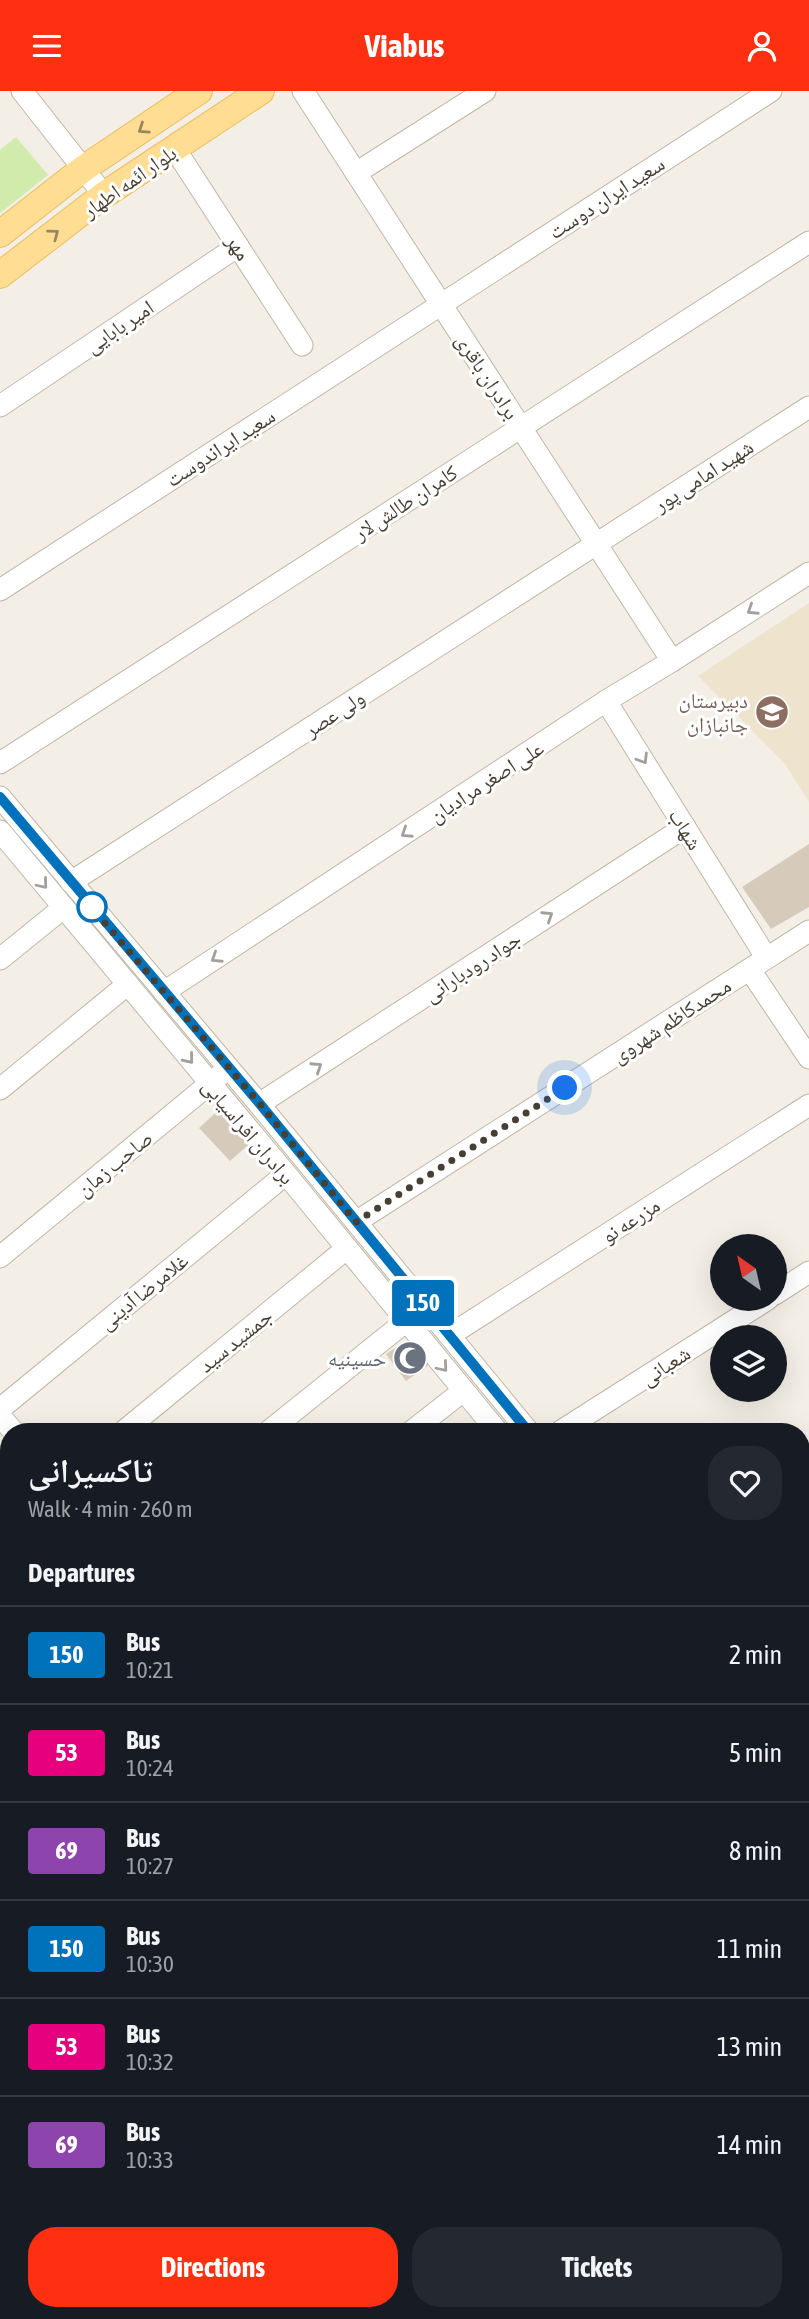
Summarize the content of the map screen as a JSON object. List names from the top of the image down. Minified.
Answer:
{"streets":{"main road":["بلوار ائمه اطهار"],"street":["سعید ایران دوست","مهر","امیر بابایی","برادران باقری","سعید ایراندوست","شهید امامی پور","کامران طالش لار","ولی عصر","علی اصغر مرادیان","شهاب","جواد رودبارانی","محمدکاظم شهروی","برادران افراسیابی","صاحب زمان","مزرعه نو","غلامرضا آدینی","جمشید سید","شعبانی"]},"crossings":[["بلوار ائمه اطهار","مهر"],["سعید ایران دوست","برادران باقری"],["سعید ایران دوست","سعید ایراندوست"],["مهر","امیر بابایی"],["برادران باقری","سعید ایراندوست"],["برادران باقری","شهید امامی پور"],["برادران باقری","کامران طالش لار"],["برادران باقری","ولی عصر"],["برادران باقری","علی اصغر مرادیان"],["شهید امامی پور","ولی عصر"],["ولی عصر","برادران افراسیابی"],["علی اصغر مرادیان","شهاب"],["علی اصغر مرادیان","برادران افراسیابی"],["شهاب","جواد رودبارانی"],["شهاب","محمدکاظم شهروی"],["جواد رودبارانی","برادران افراسیابی"],["محمدکاظم شهروی","برادران افراسیابی"],["برادران افراسیابی","صاحب زمان"],["برادران افراسیابی","مزرعه نو"],["برادران افراسیابی","غلامرضا آدینی"],["برادران افراسیابی","جمشید سید"]],"one_way":["علی اصغر مرادیان","شهاب","جواد رودبارانی"],"places":{"school or university":["دبیرستان جانبازان"],"mosque":["حسینیه"]},"lines":["bus line 150"],"north":"top left","page":{"header":"Viabus","on_map":"150","heading":[["تاکسیرانی","Walk · 4 min · 260 m"],"Departures"],"list":[{"mark":"150","name":"Bus","note":"10:21","value":"2 min"},{"mark":"53","name":"Bus","note":"10:24","value":"5 min"},{"mark":"69","name":"Bus","note":"10:27","value":"8 min"},{"mark":"150","name":"Bus","note":"10:30","value":"11 min"},{"mark":"53","name":"Bus","note":"10:32","value":"13 min"},{"mark":"69","name":"Bus","note":"10:33","value":"14 min"}],"buttons":["Directions","Tickets"]}}
